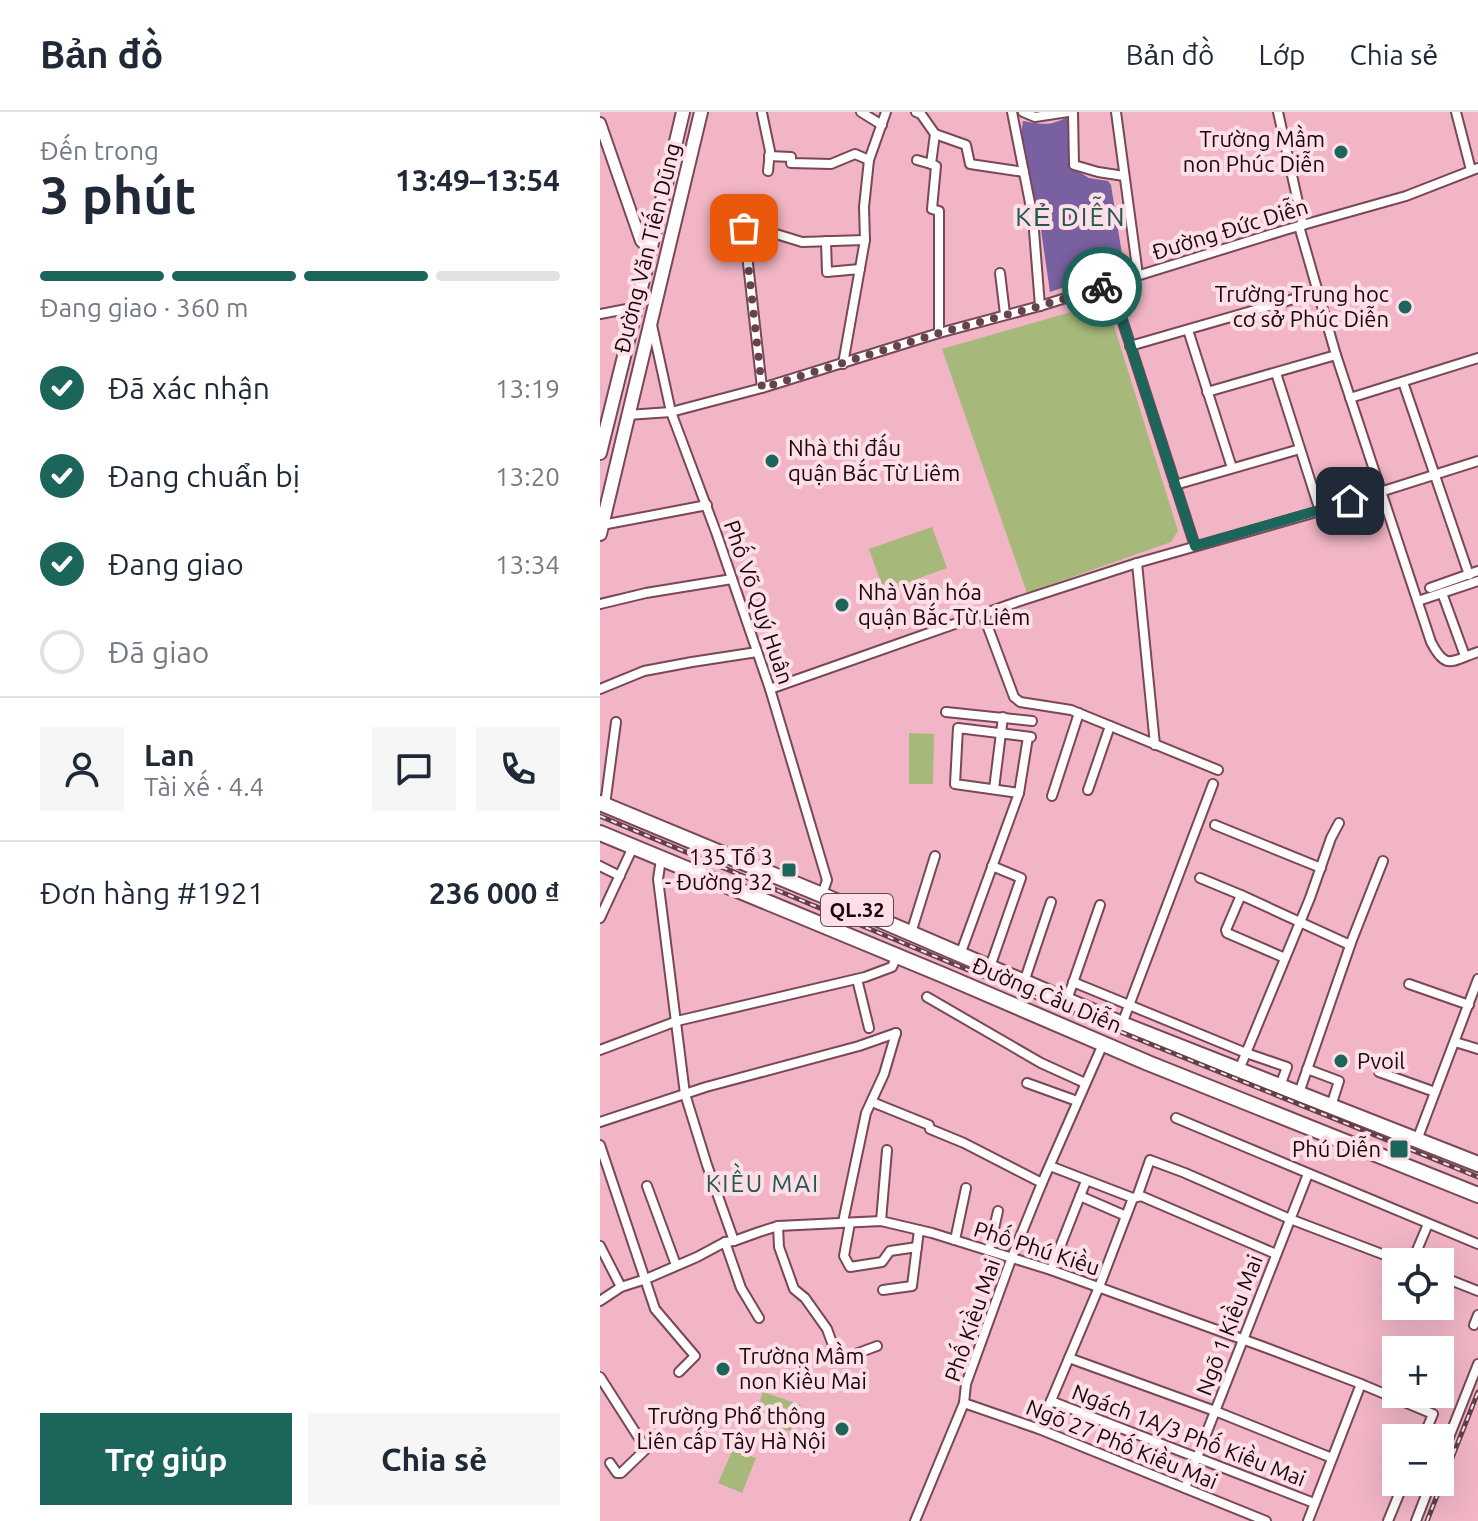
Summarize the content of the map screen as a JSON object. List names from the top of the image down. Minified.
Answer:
{"streets":{"highway":["QL.32","Đường Cầu Diễn"],"main road":["Đường Văn Tiến Dũng"],"street":["Đường Đức Diễn","Phố Võ Quý Huân","Phố Phú Kiều","Phố Kiều Mai","Ngõ 1 Kiều Mai","Ngách 1A/3 Phố Kiều Mai","Ngõ 27 Phố Kiều Mai"]},"crossings":[["Đường Đức Diễn","Đường Văn Tiến Dũng"],["Đường Đức Diễn","Phố Võ Quý Huân"],["Đường Văn Tiến Dũng","Phố Võ Quý Huân"],["Phố Võ Quý Huân","Đường Cầu Diễn"],["Đường Cầu Diễn","Phố Kiều Mai"],["Phố Phú Kiều","Phố Kiều Mai"],["Phố Phú Kiều","Ngõ 1 Kiều Mai"],["Phố Kiều Mai","Ngõ 27 Phố Kiều Mai"],["Ngõ 1 Kiều Mai","Ngách 1A/3 Phố Kiều Mai"],["Ngõ 1 Kiều Mai","Ngõ 27 Phố Kiều Mai"]],"districts":["KẺ DIỄN","KIỀU MAI"],"places":{"other":["Trường Mầm non Phúc Diễn","Trường Trung học cơ sở Phúc Diễn","Nhà thi đấu quận Bắc Từ Liêm","Nhà Văn hóa quận Bắc Từ Liêm","Pvoil","Trường Mầm non Kiều Mai","Trường Phổ thông Liên cấp Tây Hà Nội"],"transit":["135 Tổ 3 - Đường 32","Phú Diễn"]},"page":{"header":"Bản đồ","nav":["Bản đồ","Lớp","Chia sẻ"],"heading":["3 phút","Đến trong","13:49–13:54"],"panel":["Lan","Tài xế · 4.4","Đơn hàng #1921","236 000 ₫"],"bar":"Đang giao · 360 m","list":[["Đã xác nhận","13:19"],["Đang chuẩn bị","13:20"],["Đang giao","13:34"],"Đã giao"],"map_buttons":["+","−"],"buttons":["Trợ giúp","Chia sẻ"]}}
